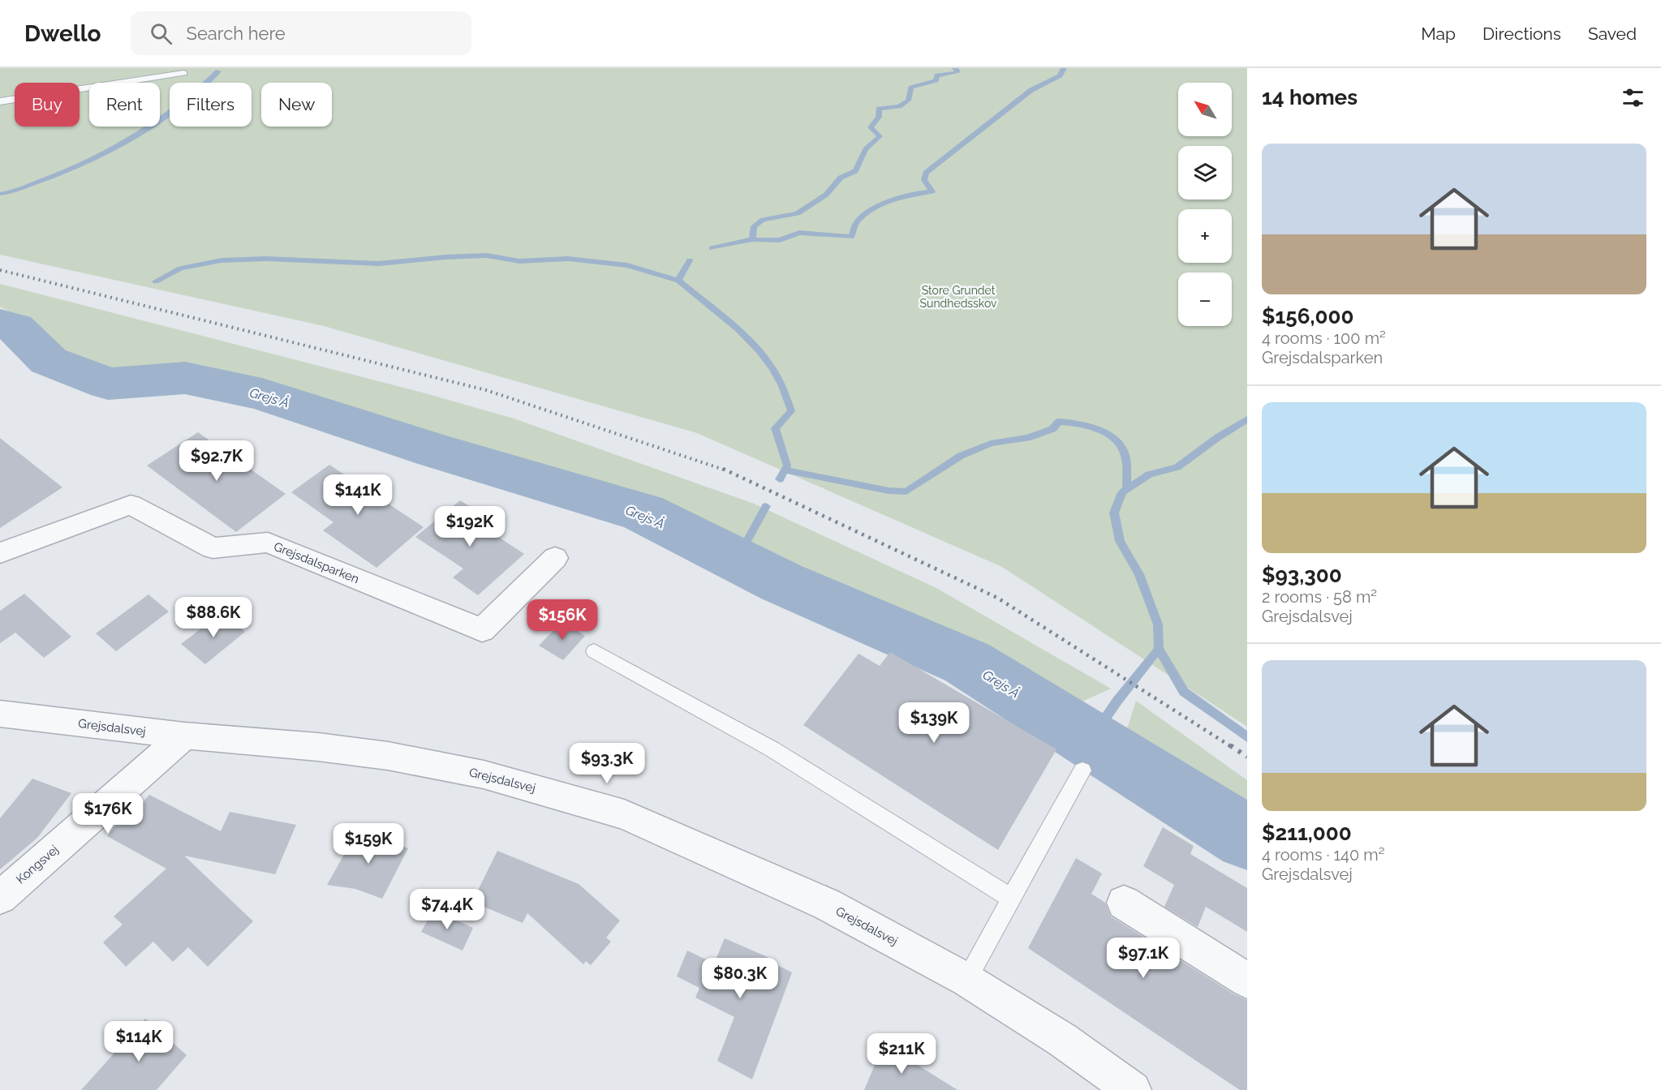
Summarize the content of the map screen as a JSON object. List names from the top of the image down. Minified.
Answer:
{"streets":{"street":["Grejsdalsparken","Grejsdalsvej","Kongsvej"]},"crossings":[["Grejsdalsvej","Kongsvej"]],"water":["Grejs Å"],"parks":["Store Grundet Sundhedsskov"],"north":"top left","page":{"header":"Dwello","search":"Search here","nav":["Map","Directions","Saved"],"heading":"14 homes","map_buttons":["+","−"],"chip":["Buy","Rent","Filters","New"],"list":[{"name":"$156,000","note":"4 rooms · 100 m² · Grejsdalsparken"},{"name":"$93,300","note":"2 rooms · 58 m² · Grejsdalsvej"},{"name":"$211,000","note":"4 rooms · 140 m² · Grejsdalsvej"}],"price":["$92.7K","$141K","$192K","$88.6K","$156K","$139K","$93.3K","$176K","$159K","$74.4K","$97.1K","$80.3K","$114K","$211K"]}}
